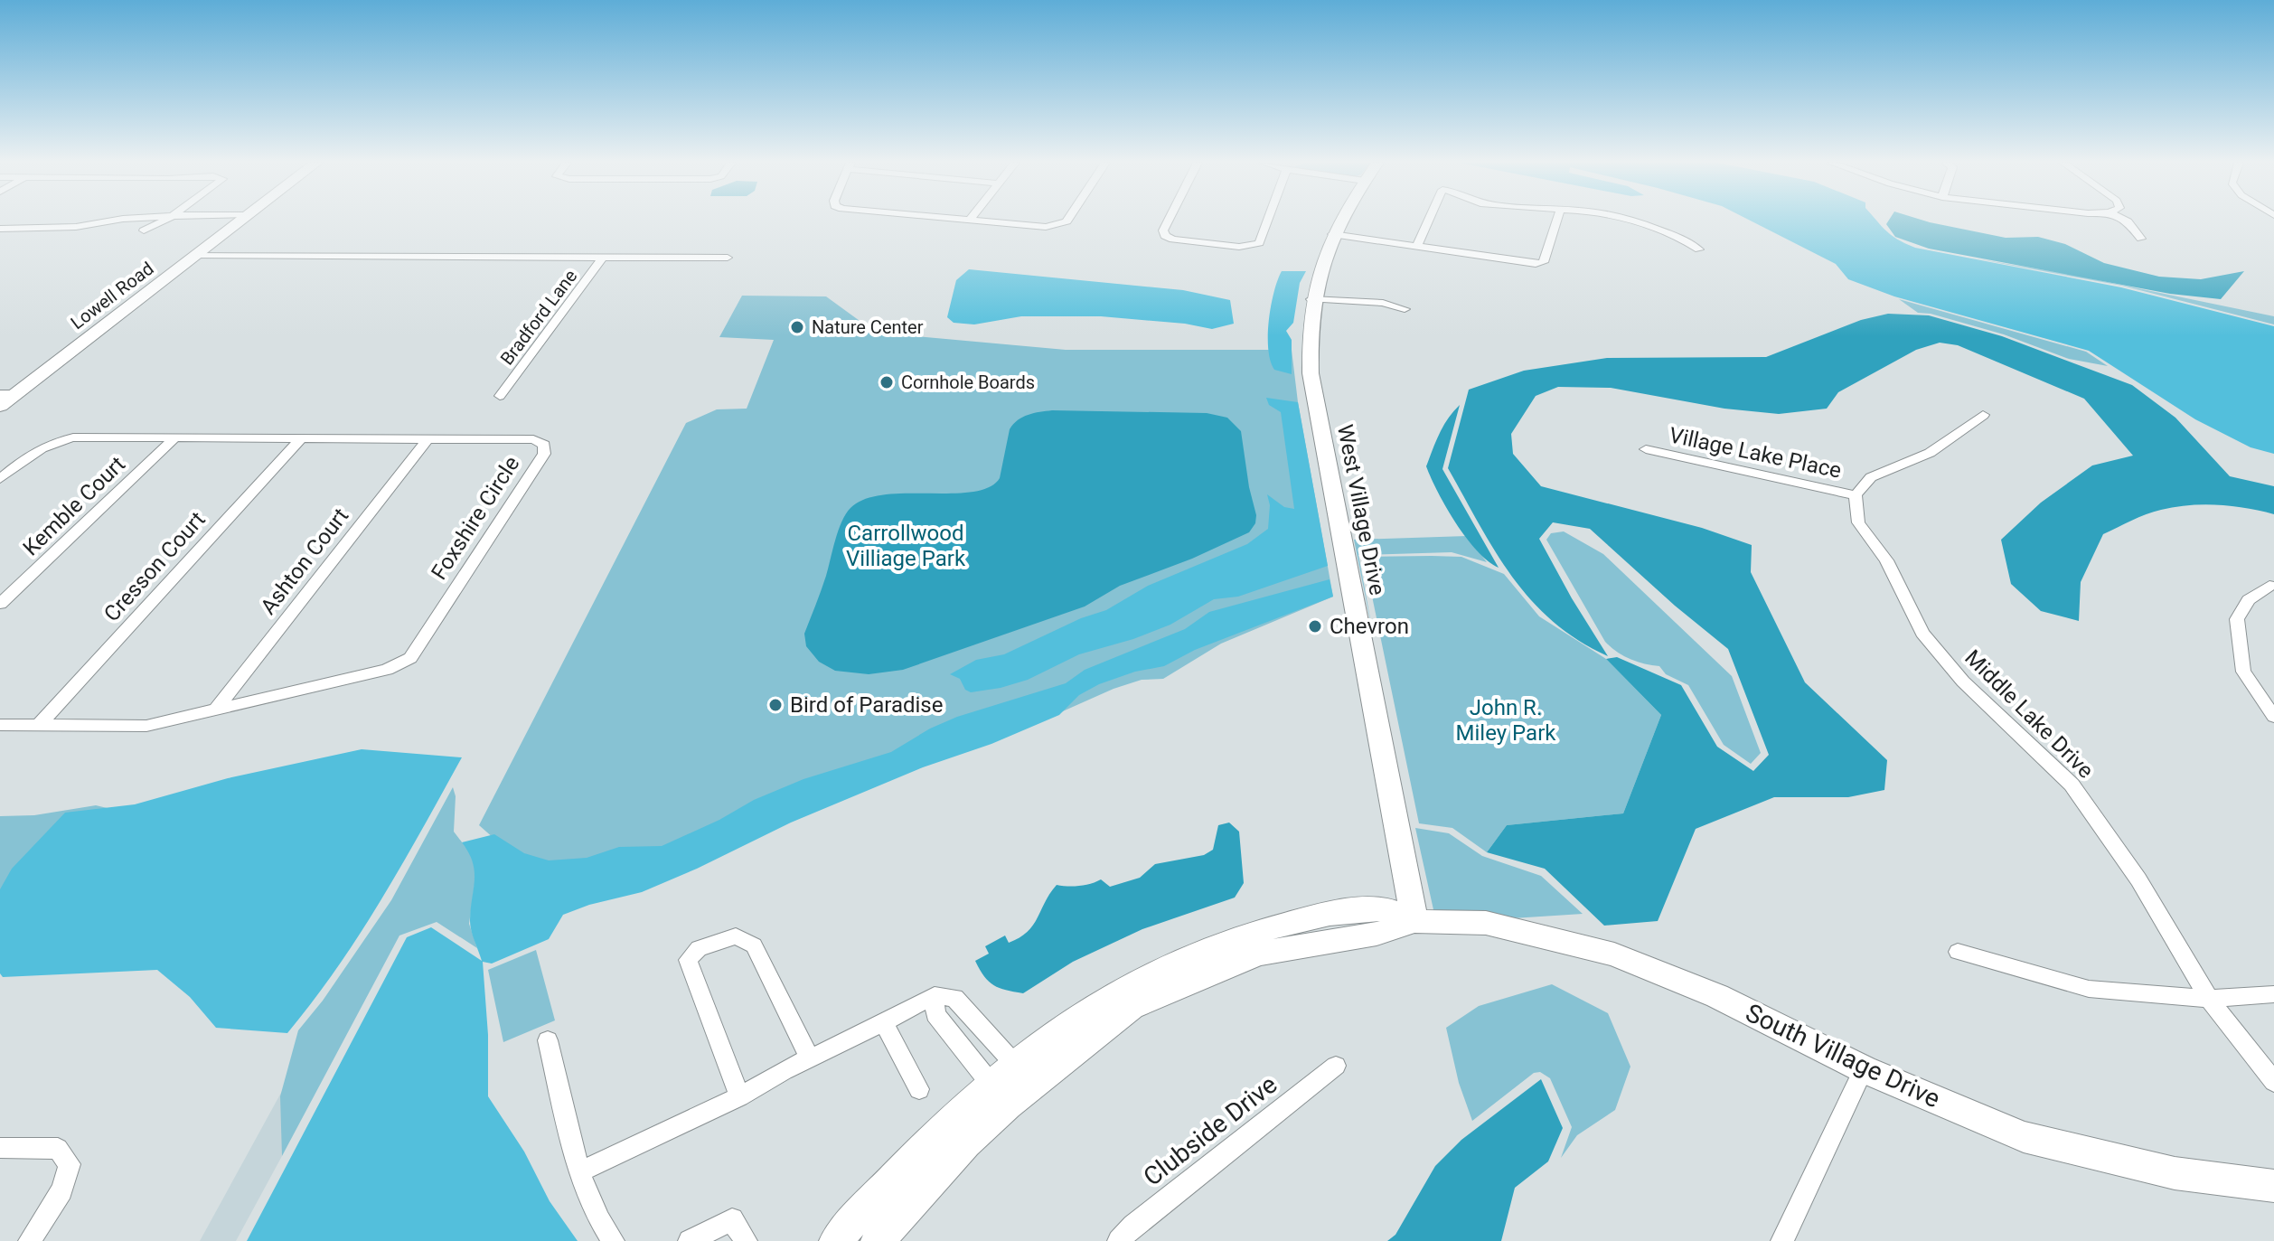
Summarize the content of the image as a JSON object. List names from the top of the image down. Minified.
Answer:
{"streets":{"street":["Lowell Road","Bradford Lane","Village Lake Place","Kemble Court","West Village Drive","Foxshire Circle","Ashton Court","Cresson Court","Middle Lake Drive","South Village Drive","Clubside Drive"]},"crossings":[["Village Lake Place","Middle Lake Drive"],["Kemble Court","Foxshire Circle"],["West Village Drive","South Village Drive"],["Foxshire Circle","Ashton Court"],["Foxshire Circle","Cresson Court"]],"parks":["Carrollwood Villiage Park","John R. Miley Park"],"places":["Nature Center","Cornhole Boards","Chevron","Bird of Paradise"]}
